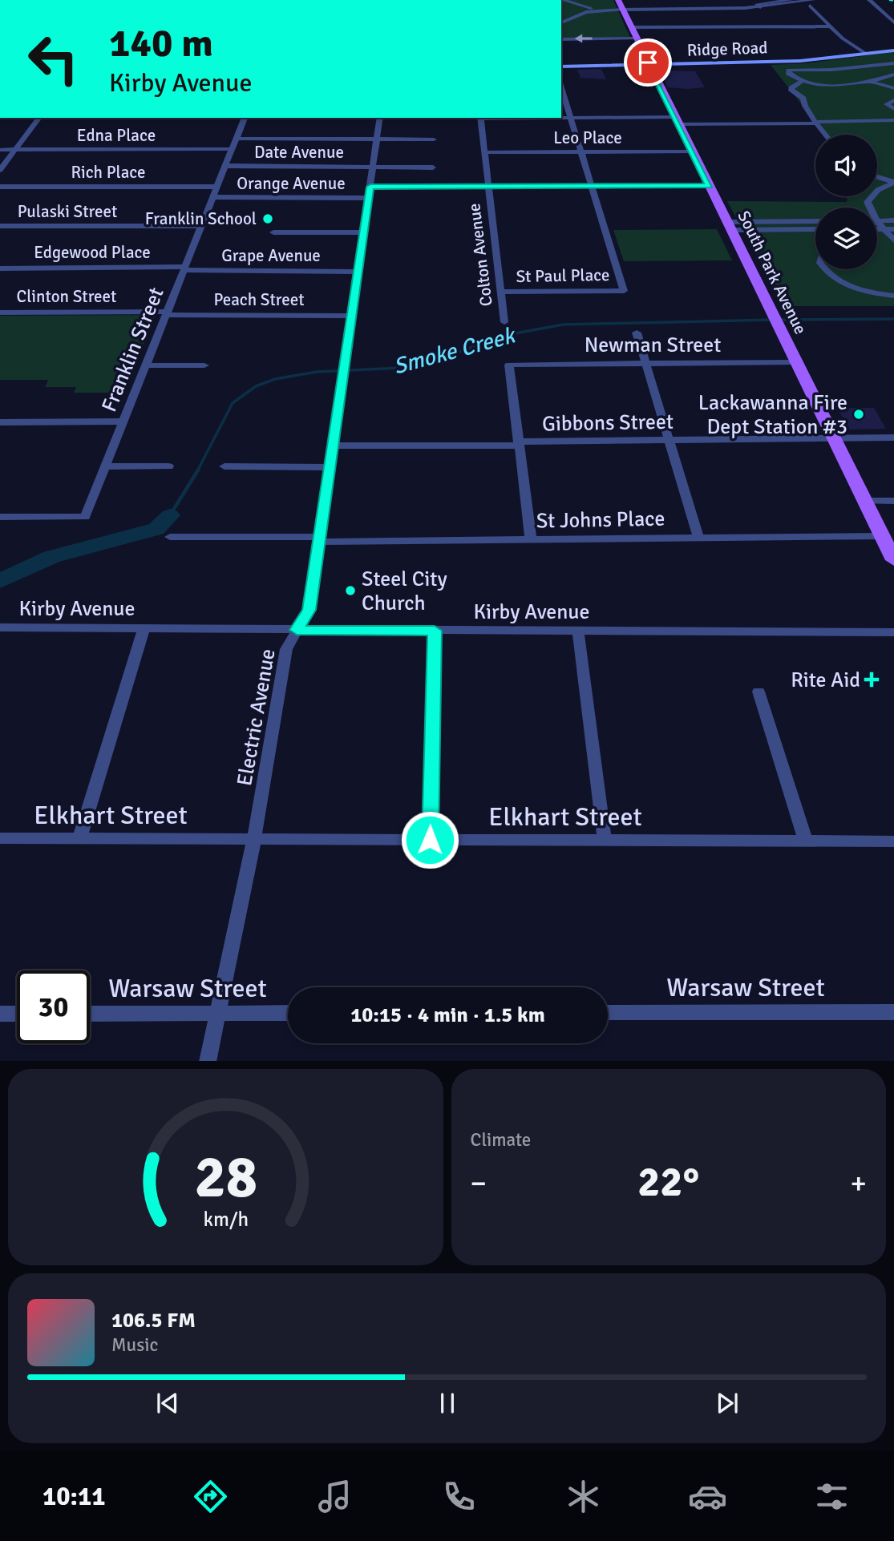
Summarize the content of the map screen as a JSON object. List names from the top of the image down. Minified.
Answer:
{"streets":{"main road":["Ridge Road","South Park Avenue"],"street":["Edna Place","Leo Place","Date Avenue","Rich Place","Orange Avenue","Pulaski Street","Edgewood Place","Colton Avenue","Grape Avenue","St Paul Place","Clinton Street","Peach Street","Newman Street","Franklin Street","Gibbons Street","St Johns Place","Kirby Avenue","Electric Avenue","Elkhart Street","Warsaw Street"]},"crossings":[["Ridge Road","South Park Avenue"],["Edna Place","Franklin Street"],["Leo Place","Colton Avenue"],["Leo Place","South Park Avenue"],["Date Avenue","Franklin Street"],["Date Avenue","Electric Avenue"],["Rich Place","Franklin Street"],["Orange Avenue","Franklin Street"],["Orange Avenue","Electric Avenue"],["Pulaski Street","Franklin Street"],["Edgewood Place","Grape Avenue"],["Edgewood Place","Franklin Street"],["Colton Avenue","St Paul Place"],["Grape Avenue","Franklin Street"],["Grape Avenue","Electric Avenue"],["South Park Avenue","Newman Street"],["South Park Avenue","Gibbons Street"],["South Park Avenue","St Johns Place"],["Clinton Street","Peach Street"],["Clinton Street","Franklin Street"],["Peach Street","Franklin Street"],["Peach Street","Electric Avenue"],["Newman Street","Gibbons Street"],["Gibbons Street","Electric Avenue"],["St Johns Place","Electric Avenue"],["Kirby Avenue","Electric Avenue"],["Electric Avenue","Elkhart Street"],["Electric Avenue","Warsaw Street"]],"water":["Smoke Creek"],"places":{"other":["Franklin School","Lackawanna Fire Dept Station #3","Steel City Church"],"health":["Rite Aid"]},"page":{"turn":["140 m","Kirby Avenue"],"limit":"30","trip":"10:15 · 4 min · 1.5 km","tile":"Climate","heat":["−","22°","+"],"song":["106.5 FM","Music"],"tabs":"10:11","gauge":["28","km/h"]}}
